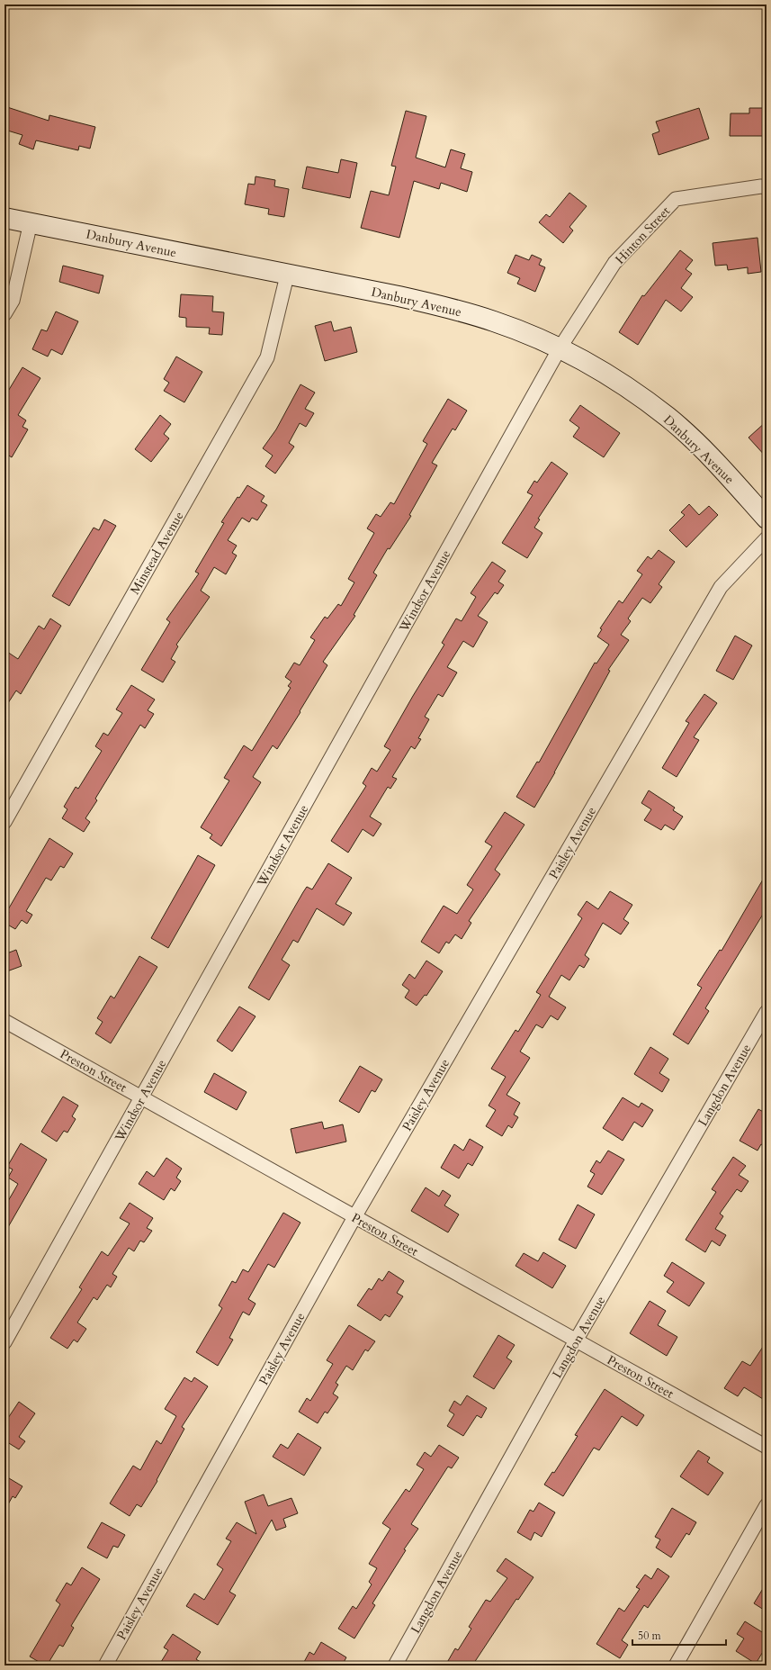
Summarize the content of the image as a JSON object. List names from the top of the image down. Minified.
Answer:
{"streets":{"street":["Hinton Street","Danbury Avenue","Minstead Avenue","Windsor Avenue","Paisley Avenue","Preston Street","Langdon Avenue"]},"crossings":[["Hinton Street","Danbury Avenue"],["Hinton Street","Windsor Avenue"],["Danbury Avenue","Minstead Avenue"],["Danbury Avenue","Windsor Avenue"],["Windsor Avenue","Preston Street"],["Paisley Avenue","Preston Street"],["Preston Street","Langdon Avenue"]],"scale_bar":"50 m"}
